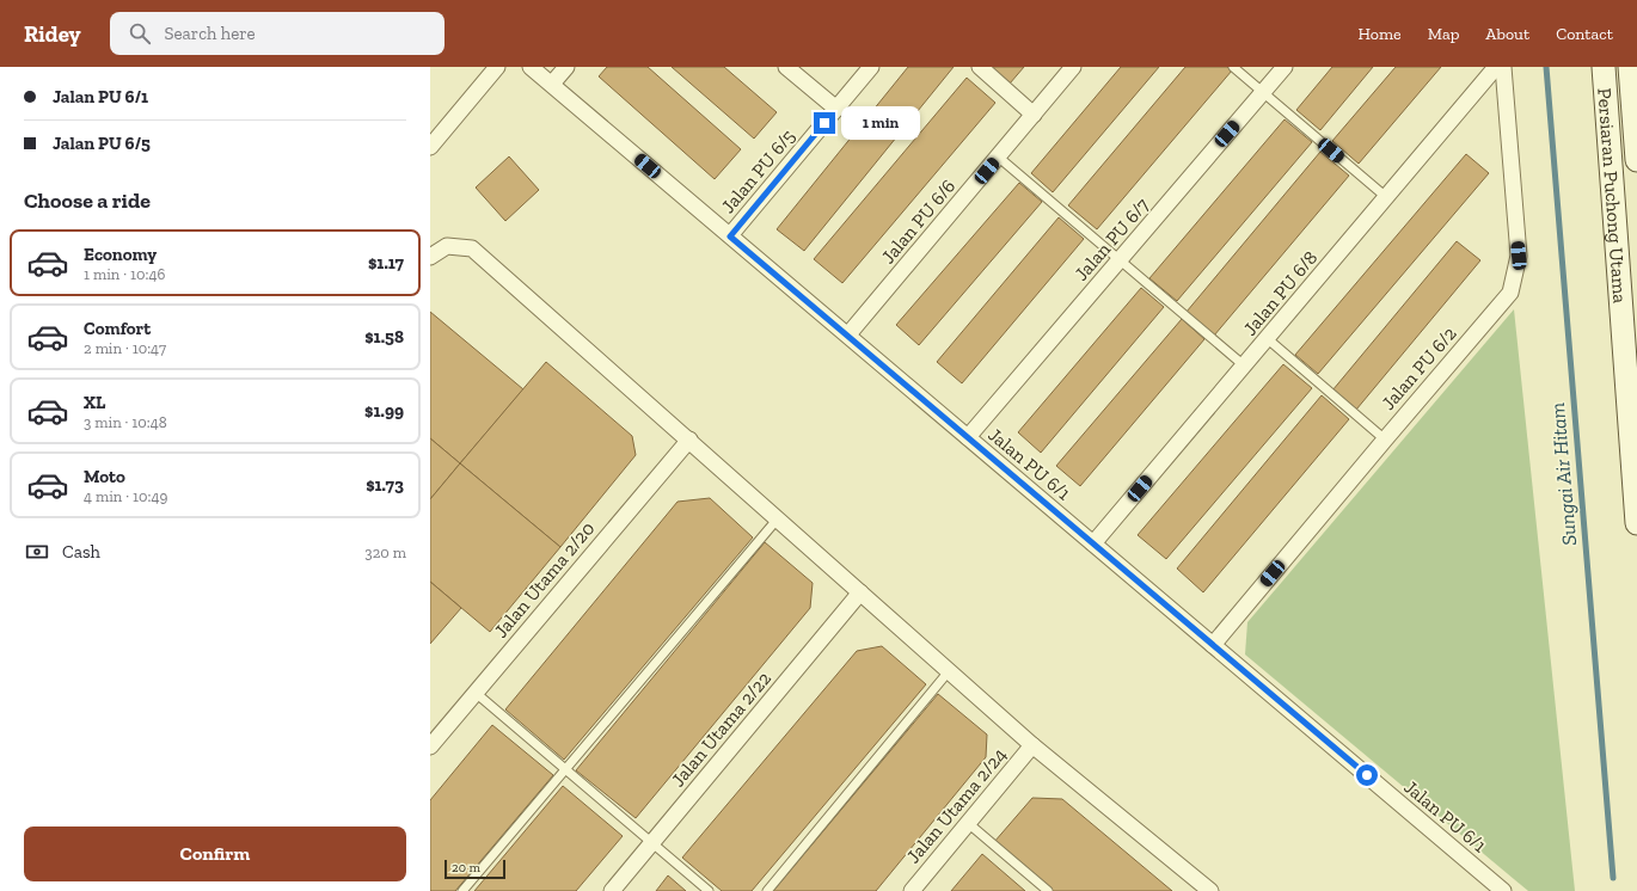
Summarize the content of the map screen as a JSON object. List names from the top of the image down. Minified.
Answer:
{"streets":{"street":["Jalan PU 6/5","Persiaran Puchong Utama","Jalan PU 6/6","Jalan PU 6/7","Jalan PU 6/8","Jalan PU 6/2","Jalan PU 6/1","Jalan Utama 2/20","Jalan Utama 2/22","Jalan Utama 2/24"]},"crossings":[["Jalan PU 6/5","Jalan PU 6/1"],["Jalan PU 6/6","Jalan PU 6/1"],["Jalan PU 6/7","Jalan PU 6/1"],["Jalan PU 6/8","Jalan PU 6/1"],["Jalan PU 6/2","Jalan PU 6/1"]],"water":["Sungai Air Hitam"],"scale_bar":"20 m","page":{"header":"Ridey","search":"Search here","nav":["Home","Map","About","Contact"],"banner":["Jalan PU 6/1","Jalan PU 6/5"],"bubble":"1 min","heading":"Choose a ride","list":[{"name":"Economy","note":"1 min · 10:46","value":"$1.17"},{"name":"Comfort","note":"2 min · 10:47","value":"$1.58"},{"name":"XL","note":"3 min · 10:48","value":"$1.99"},{"name":"Moto","note":"4 min · 10:49","value":"$1.73"}],"pay":["Cash","320 m"],"buttons":"Confirm","scale":"20 m"}}
